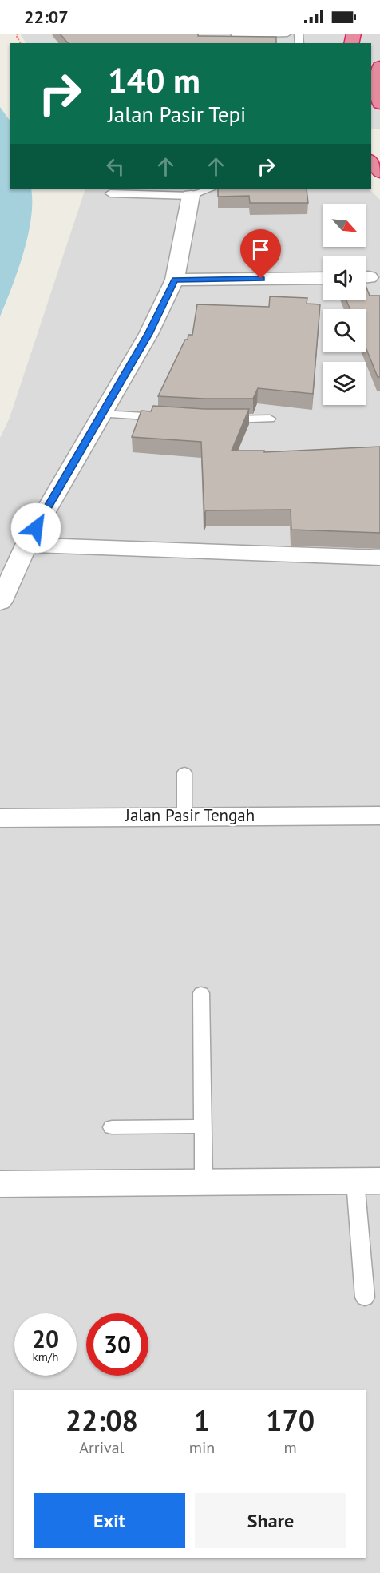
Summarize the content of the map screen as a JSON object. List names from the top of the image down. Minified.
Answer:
{"streets":{"street":["Jalan Pasir Tengah"]},"north":"bottom right","page":{"status":"22:07","turn":["140 m","Jalan Pasir Tepi"],"speed":"20 km/h","limit":"30","eta":["22:08","Arrival","1","min","170","m"],"buttons":["Exit","Share"]}}
